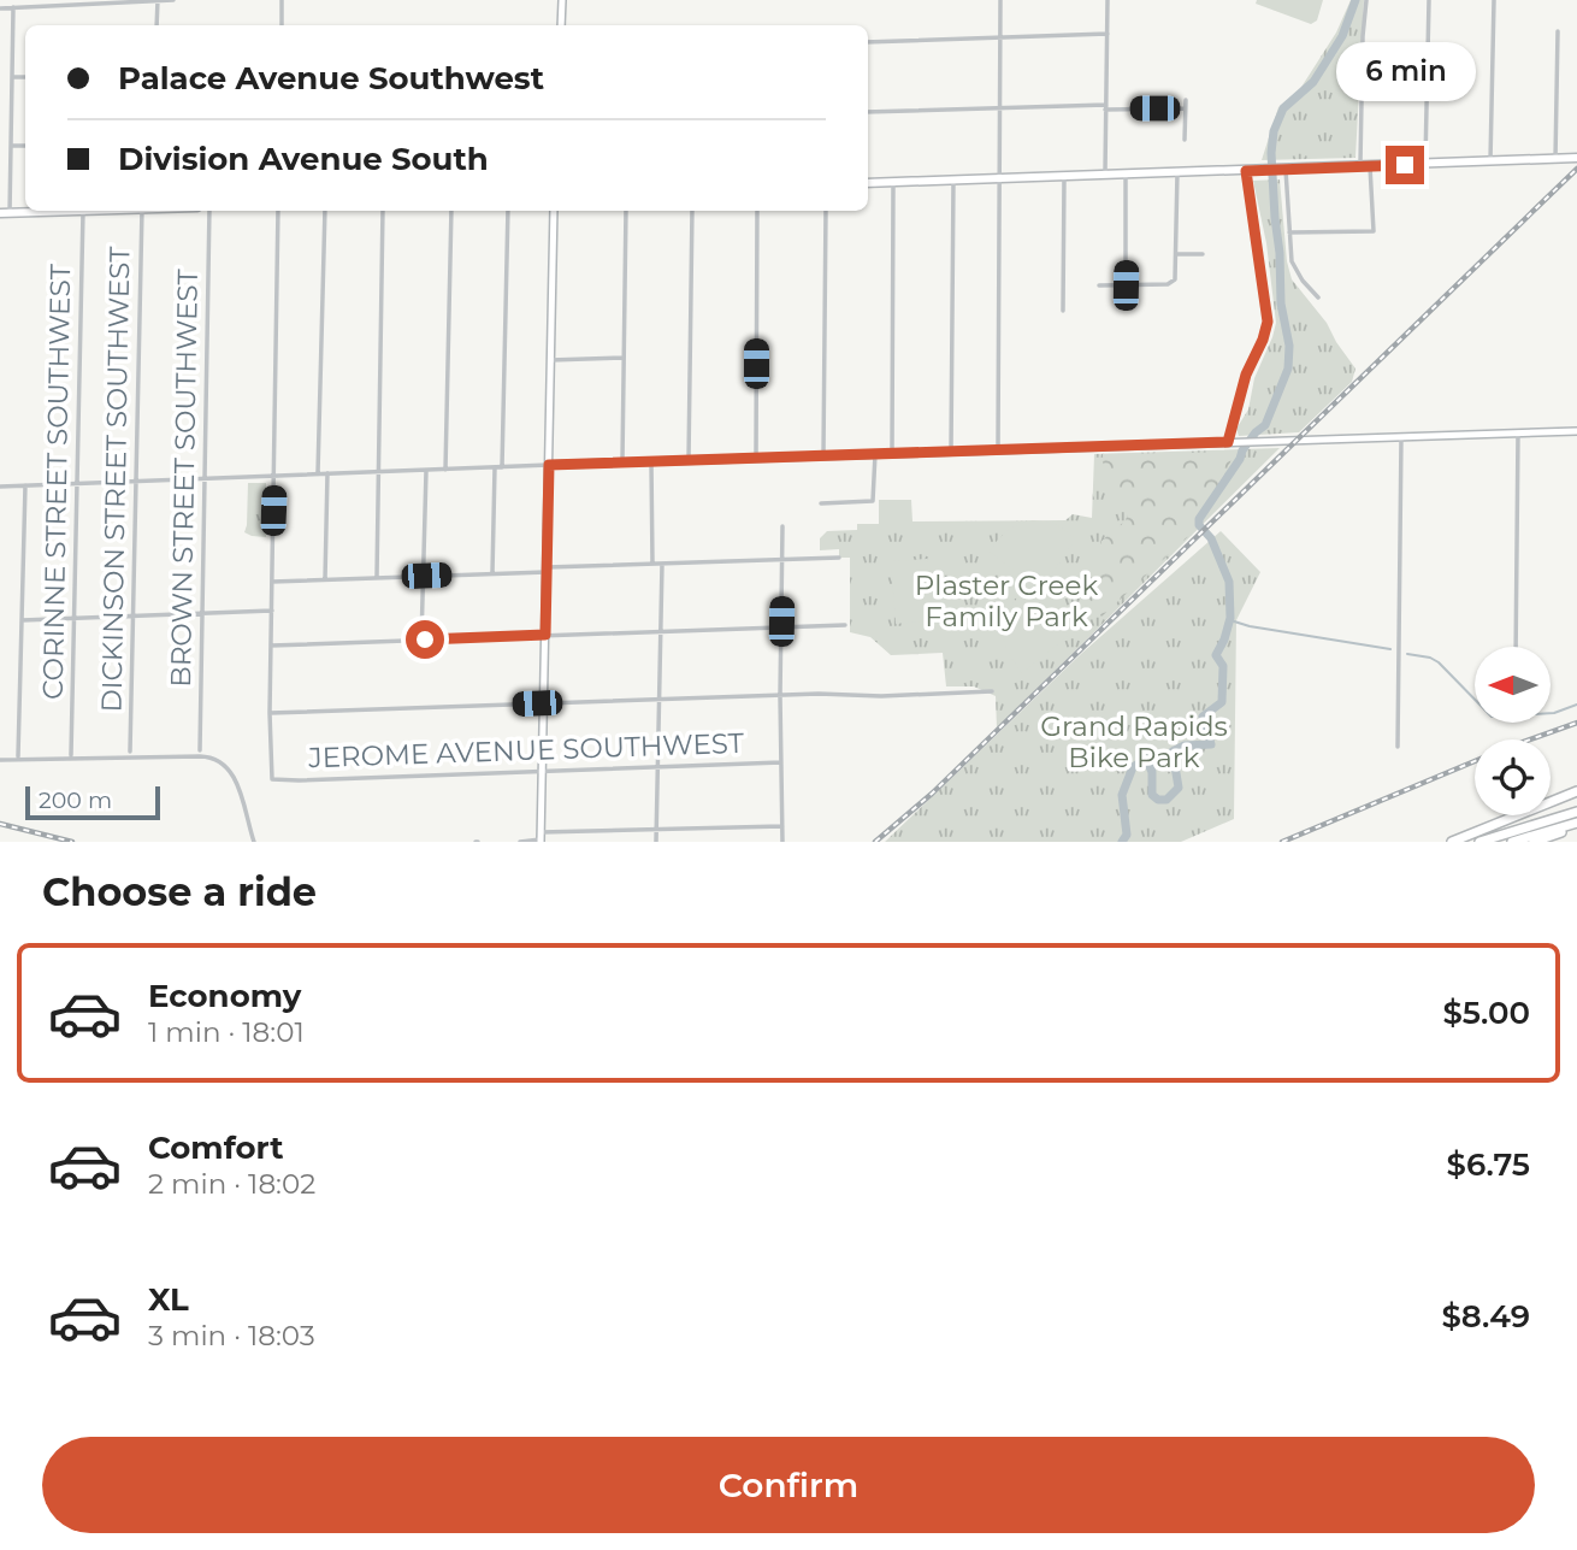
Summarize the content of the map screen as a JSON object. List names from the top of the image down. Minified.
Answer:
{"streets":{"street":["BROWN STREET SOUTHWEST","DICKINSON STREET SOUTHWEST","CORINNE STREET SOUTHWEST","JEROME AVENUE SOUTHWEST"]},"parks":["Plaster Creek Family Park","Grand Rapids Bike Park"],"scale_bar":"200 m","north":"left","page":{"banner":["Palace Avenue Southwest","Division Avenue South"],"bubble":"6 min","scale":"200 m","heading":"Choose a ride","list":[{"name":"Economy","note":"1 min · 18:01","value":"$5.00"},{"name":"Comfort","note":"2 min · 18:02","value":"$6.75"},{"name":"XL","note":"3 min · 18:03","value":"$8.49"}],"buttons":"Confirm"}}
